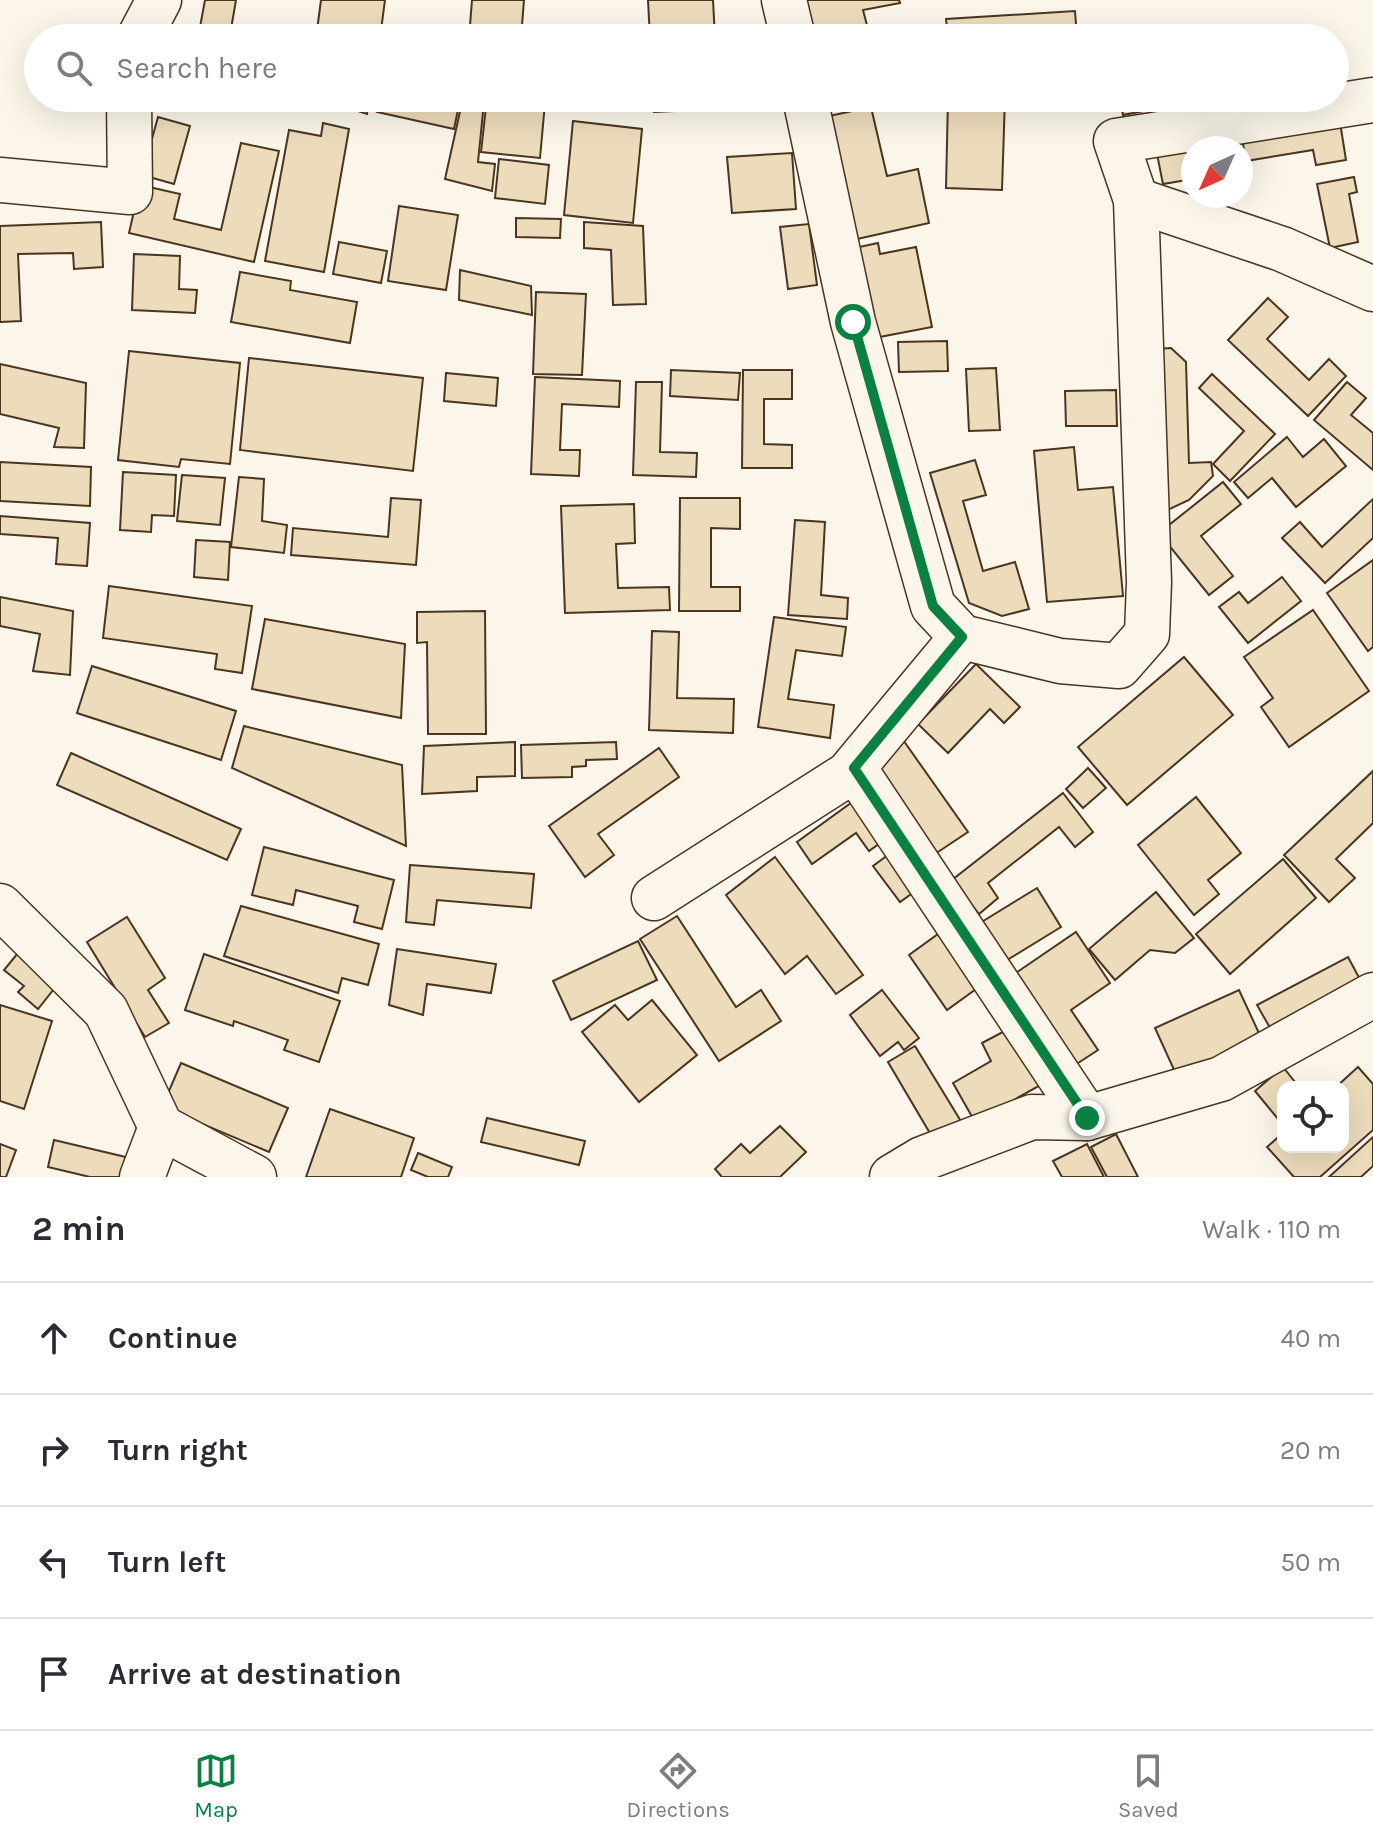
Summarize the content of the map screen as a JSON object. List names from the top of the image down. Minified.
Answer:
{"north":"bottom left","page":{"search":"Search here","heading":["2 min","Walk · 110 m"],"list":[["Continue","40 m"],["Turn right","20 m"],["Turn left","50 m"],"Arrive at destination"],"nav":["Map","Directions","Saved"]}}
